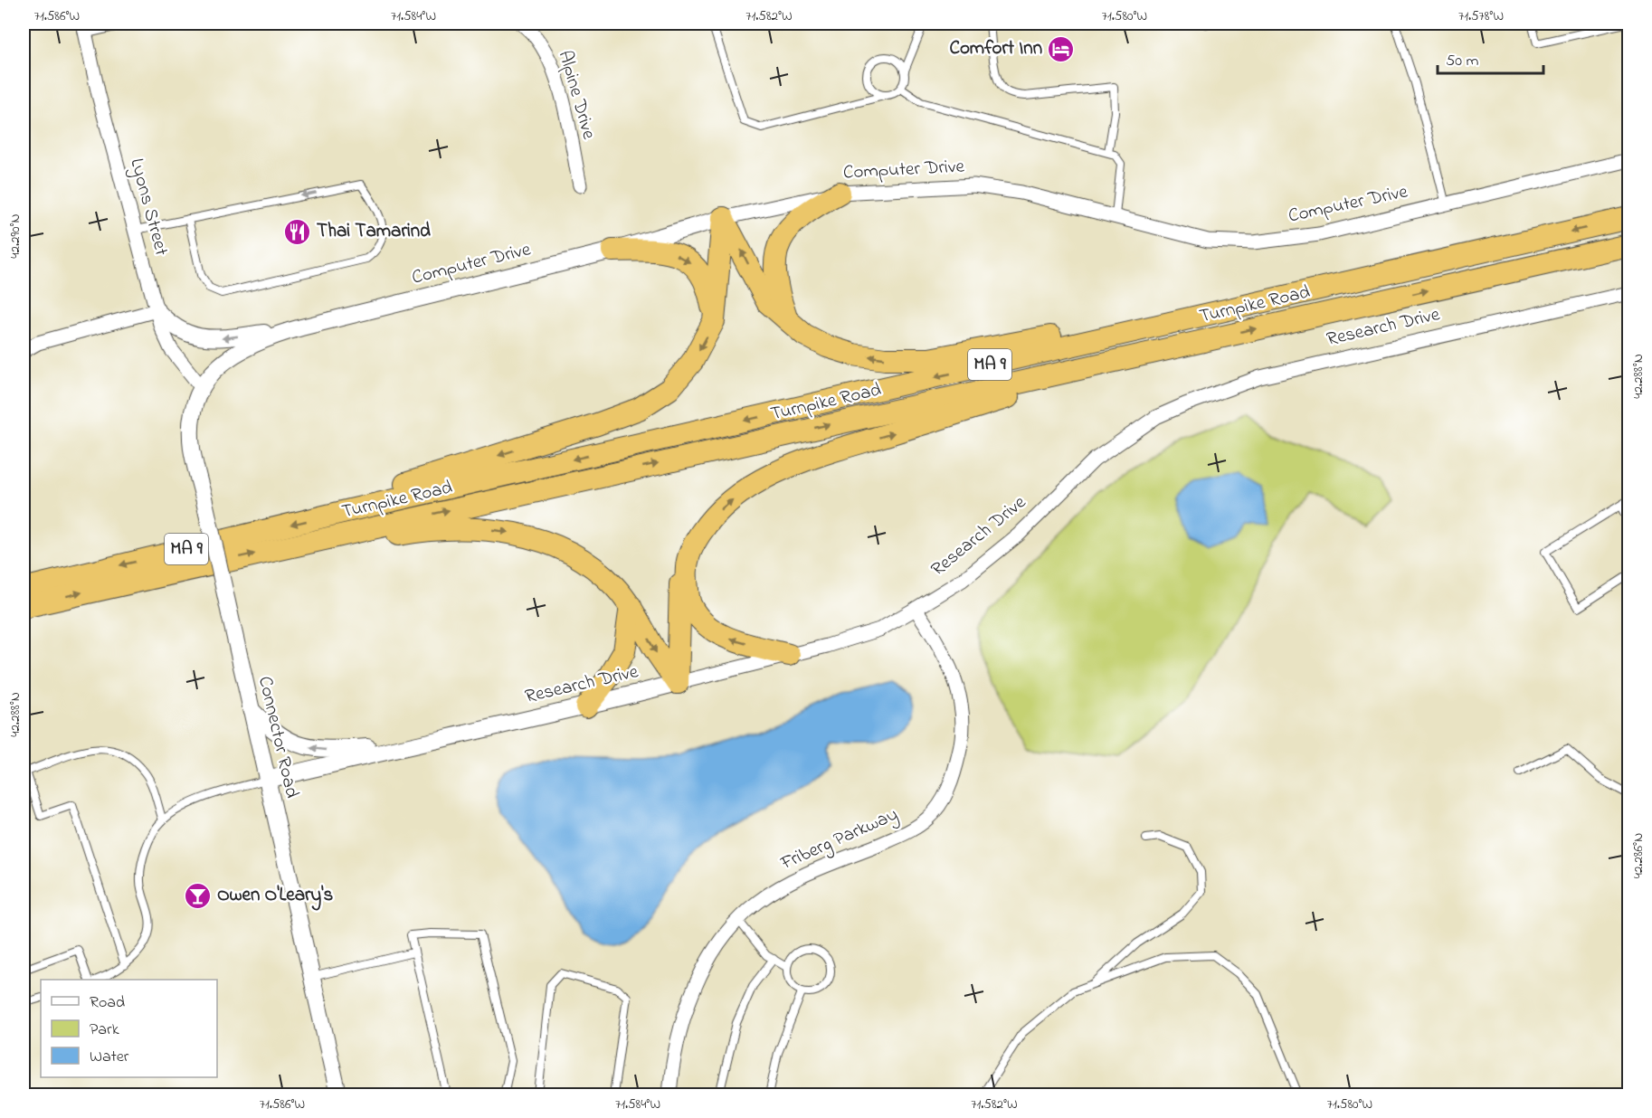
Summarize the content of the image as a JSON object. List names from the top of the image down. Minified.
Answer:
{"streets":{"highway":["Turnpike Road","MA 9"],"street":["Alpine Drive","Computer Drive","Lyons Street","Research Drive","Connector Road","Friberg Parkway"]},"crossings":[["Computer Drive","Lyons Street"],["Computer Drive","Connector Road"],["Lyons Street","Connector Road"],["Research Drive","Connector Road"],["Research Drive","Friberg Parkway"]],"places":{"hotel":["Comfort Inn"],"restaurant":["Thai Tamarind"],"bar":["Owen O'Leary's"]},"legend":["Road","Park","Water"],"scale_bar":"50 m","coordinates":["71.586°W","71.584°W","71.582°W","71.580°W","71.578°W","42.290°N","42.288°N","42.286°N"]}
